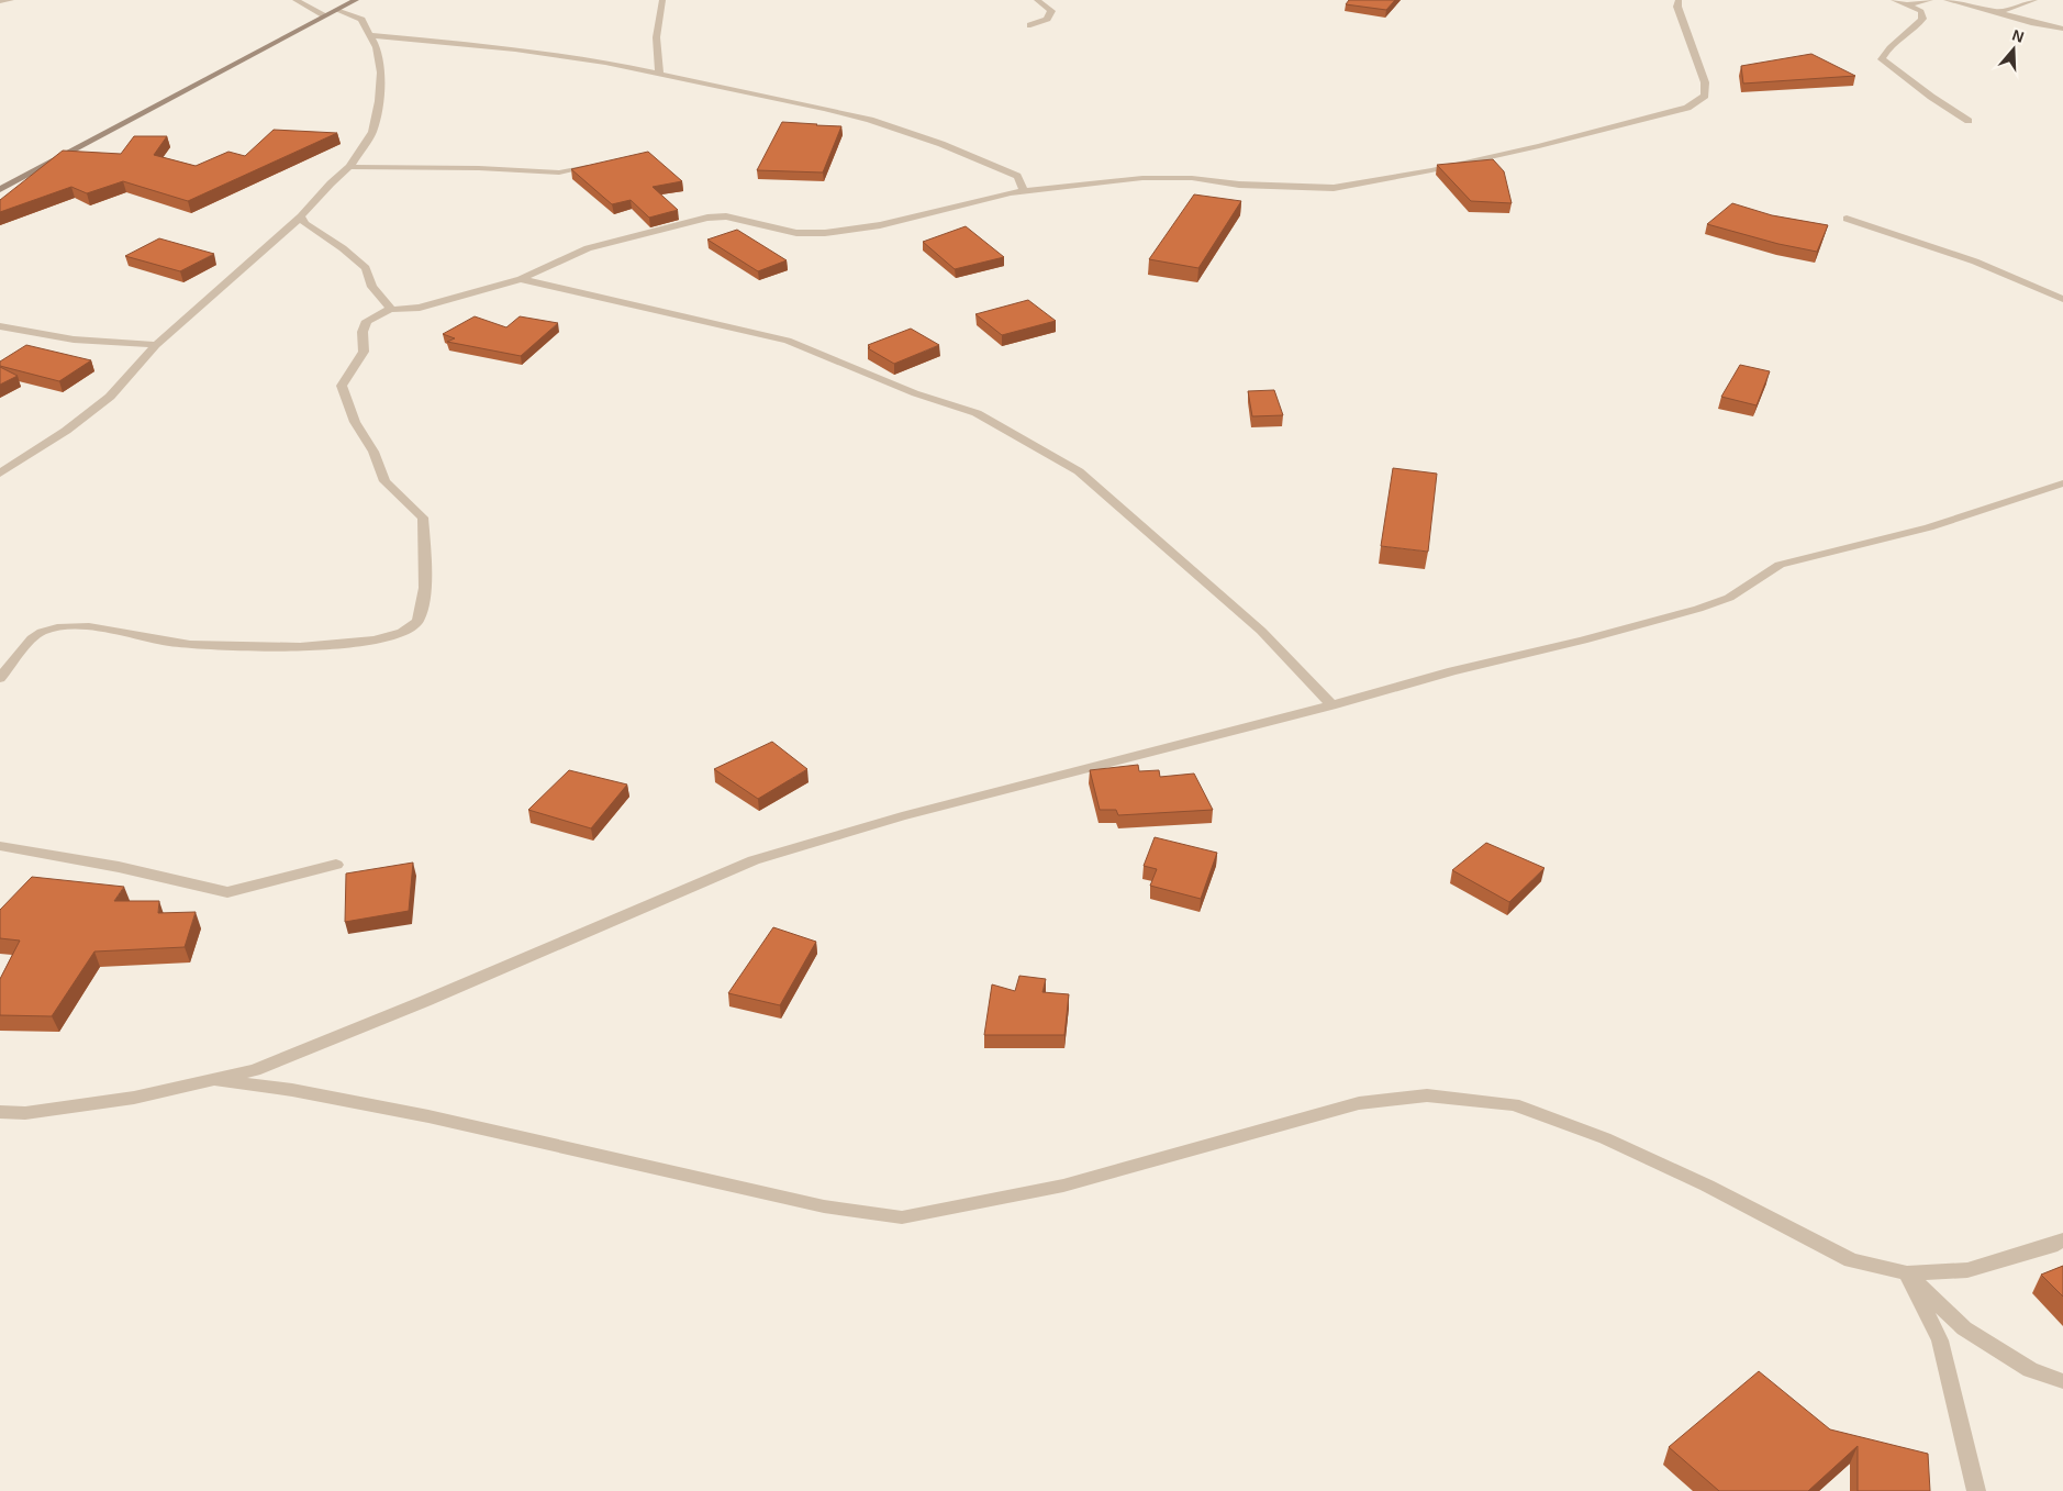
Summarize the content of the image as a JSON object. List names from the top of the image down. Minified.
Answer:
{"north":"top"}
